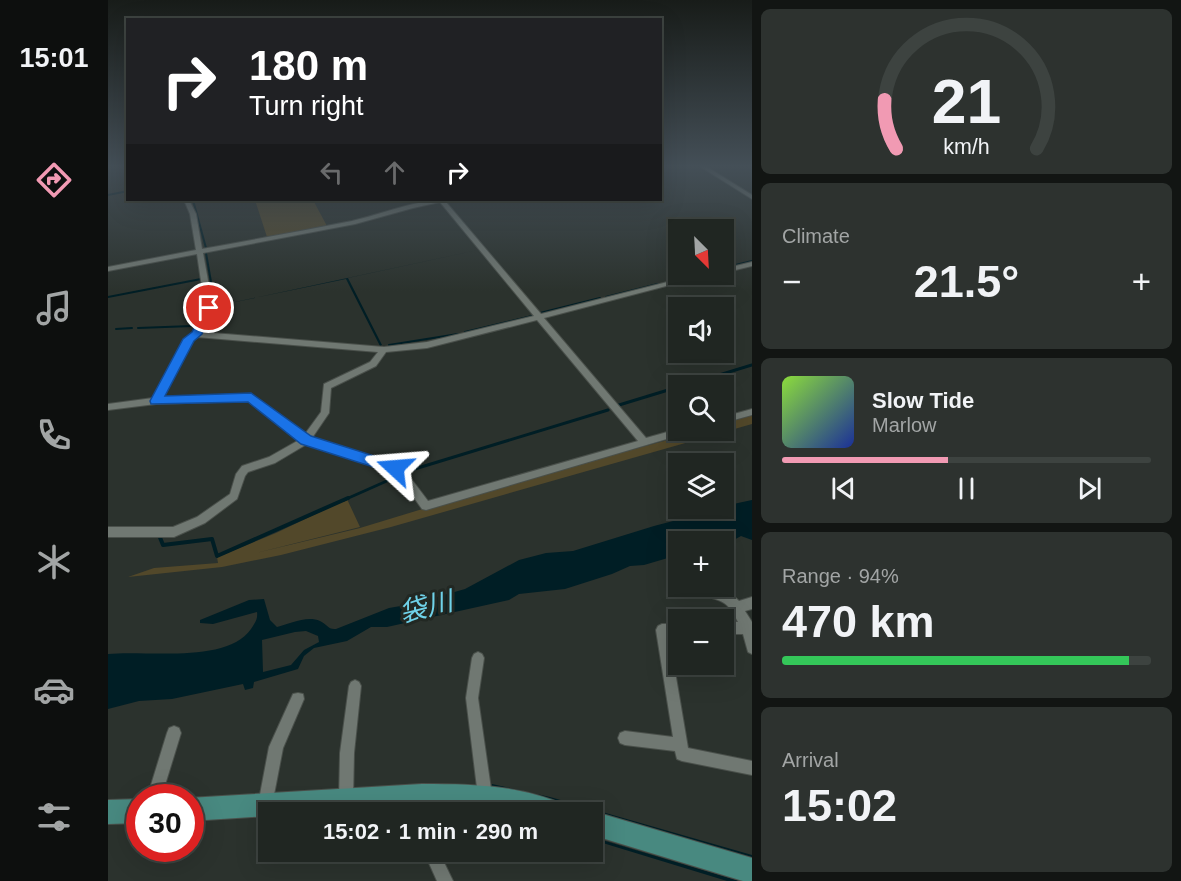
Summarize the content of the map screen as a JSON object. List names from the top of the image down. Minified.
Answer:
{"water":["袋川"],"north":"bottom right","page":{"tabs":"15:01","turn":["180 m","Turn right"],"tile":["Climate",["Range · 94%","470 km"],["Arrival","15:02"]],"map_buttons":["+","−"],"heat":["−","21.5°","+"],"song":["Slow Tide","Marlow"],"limit":"30","trip":"15:02 · 1 min · 290 m","gauge":["21","km/h"]}}
